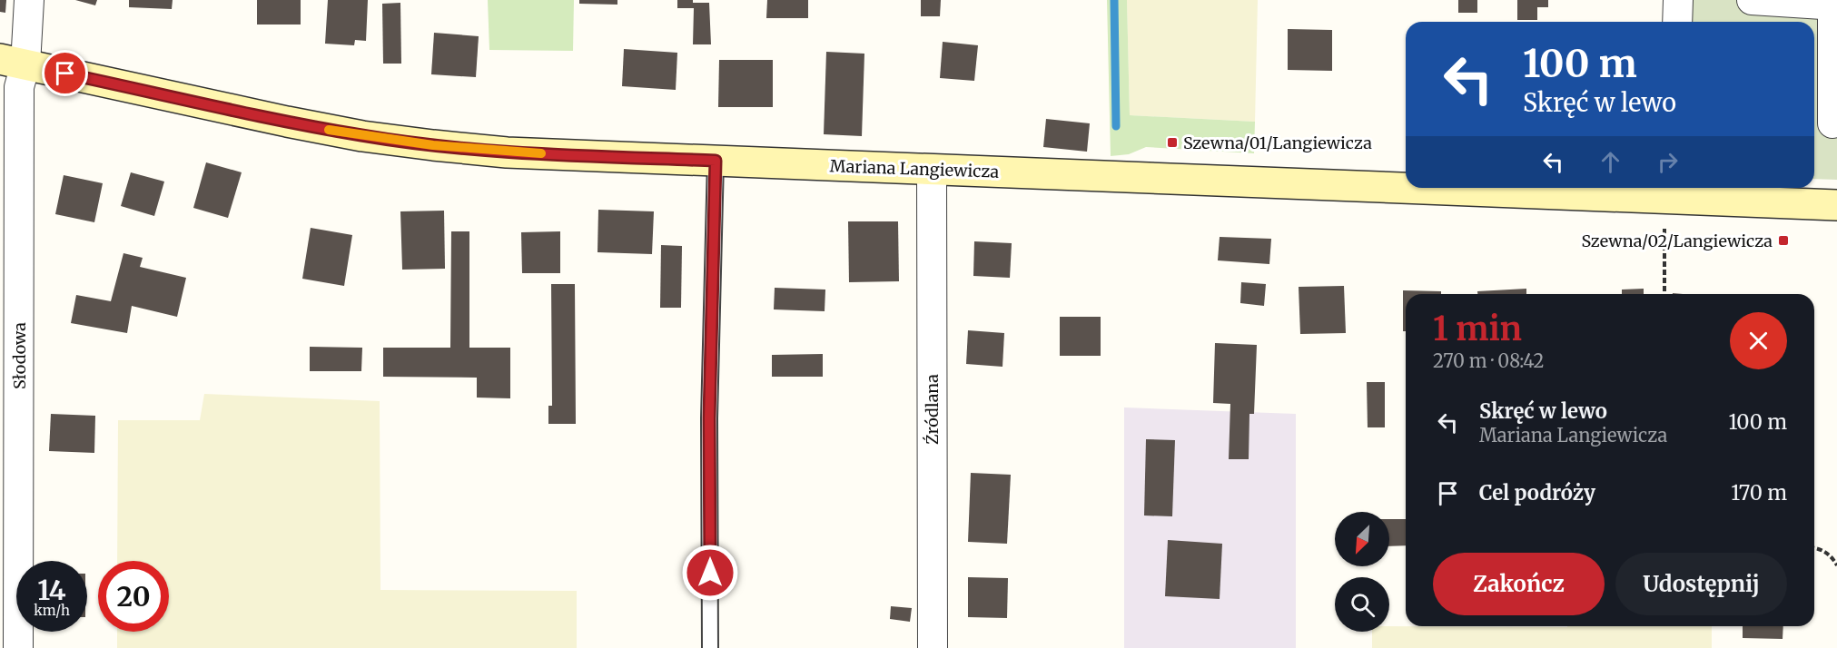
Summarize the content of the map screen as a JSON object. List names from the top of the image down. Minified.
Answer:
{"streets":{"main road":["Mariana Langiewicza"],"street":["Słodowa","Źródlana"]},"crossings":[["Mariana Langiewicza","Słodowa"],["Mariana Langiewicza","Źródlana"]],"places":{"transit":["Szewna/01/Langiewicza","Szewna/02/Langiewicza"]},"north":"bottom left","page":{"turn":["100 m","Skręć w lewo"],"heading":["1 min","270 m · 08:42"],"list":[{"name":"Skręć w lewo","note":"Mariana Langiewicza","value":"100 m"},{"name":"Cel podróży","value":"170 m"}],"buttons":["Zakończ","Udostępnij"],"speed":"14 km/h","limit":"20"}}
